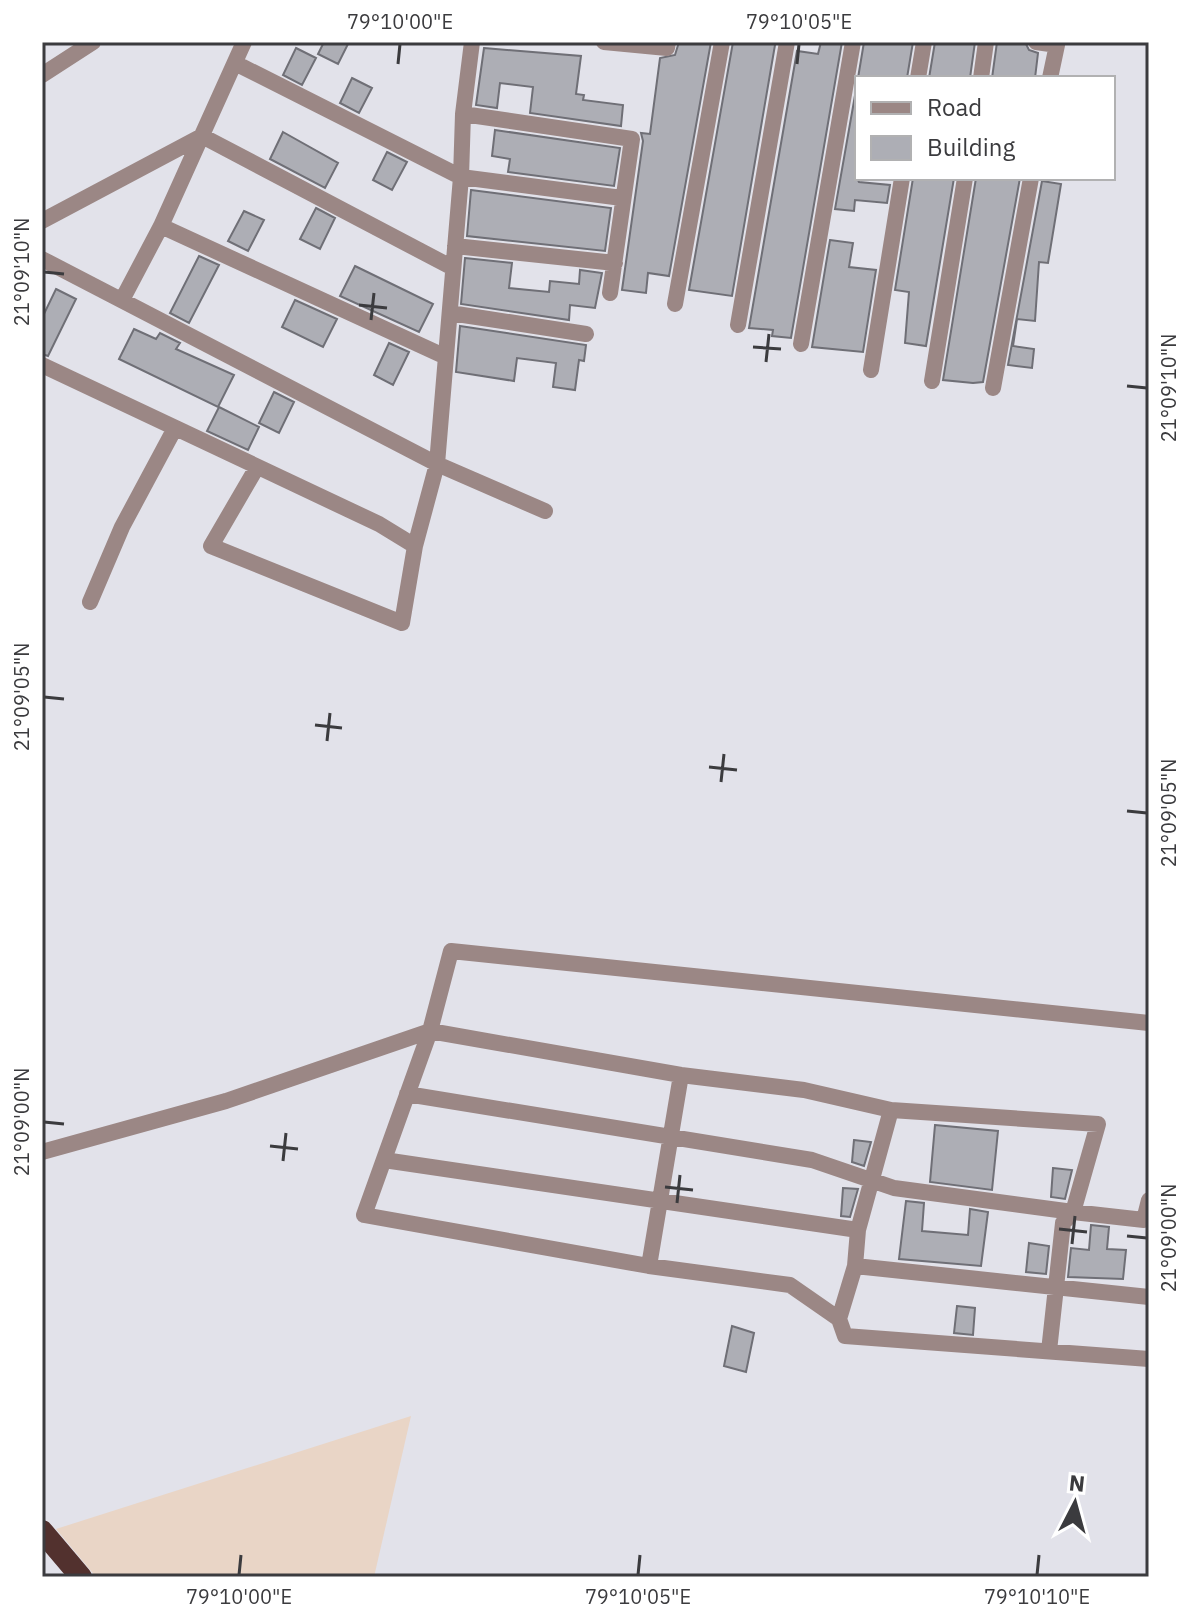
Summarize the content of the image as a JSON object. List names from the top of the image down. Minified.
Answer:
{"legend":["Road","Building"],"north":"top","coordinates":["79°10'00\"E","79°10'05\"E","21°09'10\"N","21°09'05\"N","21°09'00\"N","79°10'10\"E"]}
